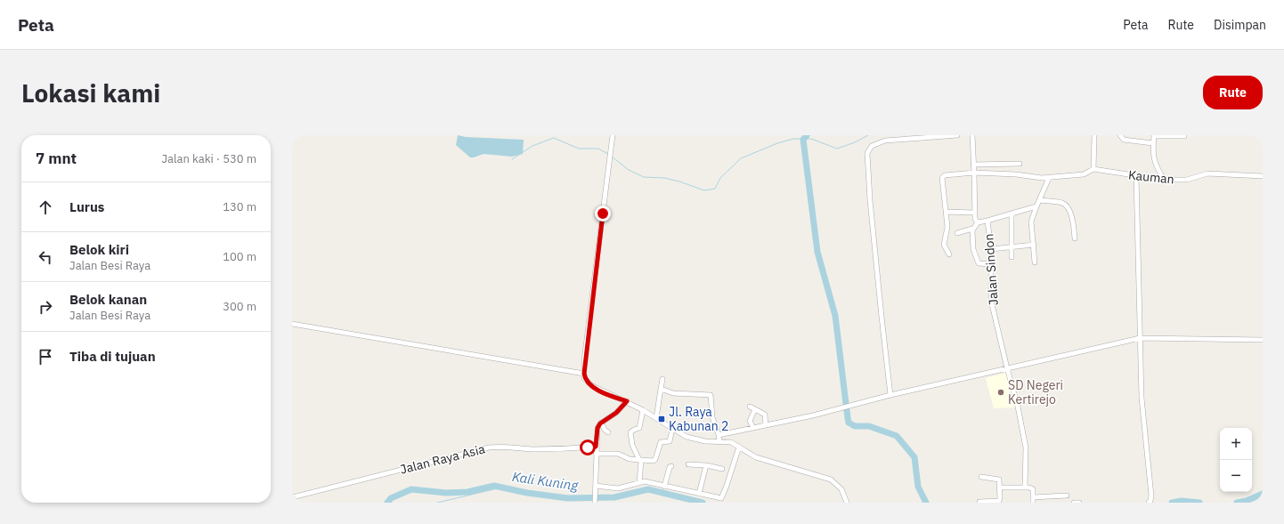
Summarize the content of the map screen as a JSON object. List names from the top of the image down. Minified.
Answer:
{"streets":{"street":["Kauman","Jalan Sindon","Jalan Raya Asia"]},"water":["Kali Kuning"],"places":{"other":["SD Negeri Kertirejo"],"transit":["Jl. Raya Kabunan 2"]},"page":{"header":"Peta","nav":["Peta","Rute","Disimpan"],"buttons":"Rute","title":"Lokasi kami","heading":["7 mnt","Jalan kaki · 530 m"],"list":[["Lurus","130 m"],["Belok kiri","Jalan Besi Raya","100 m"],["Belok kanan","Jalan Besi Raya","300 m"],"Tiba di tujuan"],"map_buttons":["+","−"]}}
